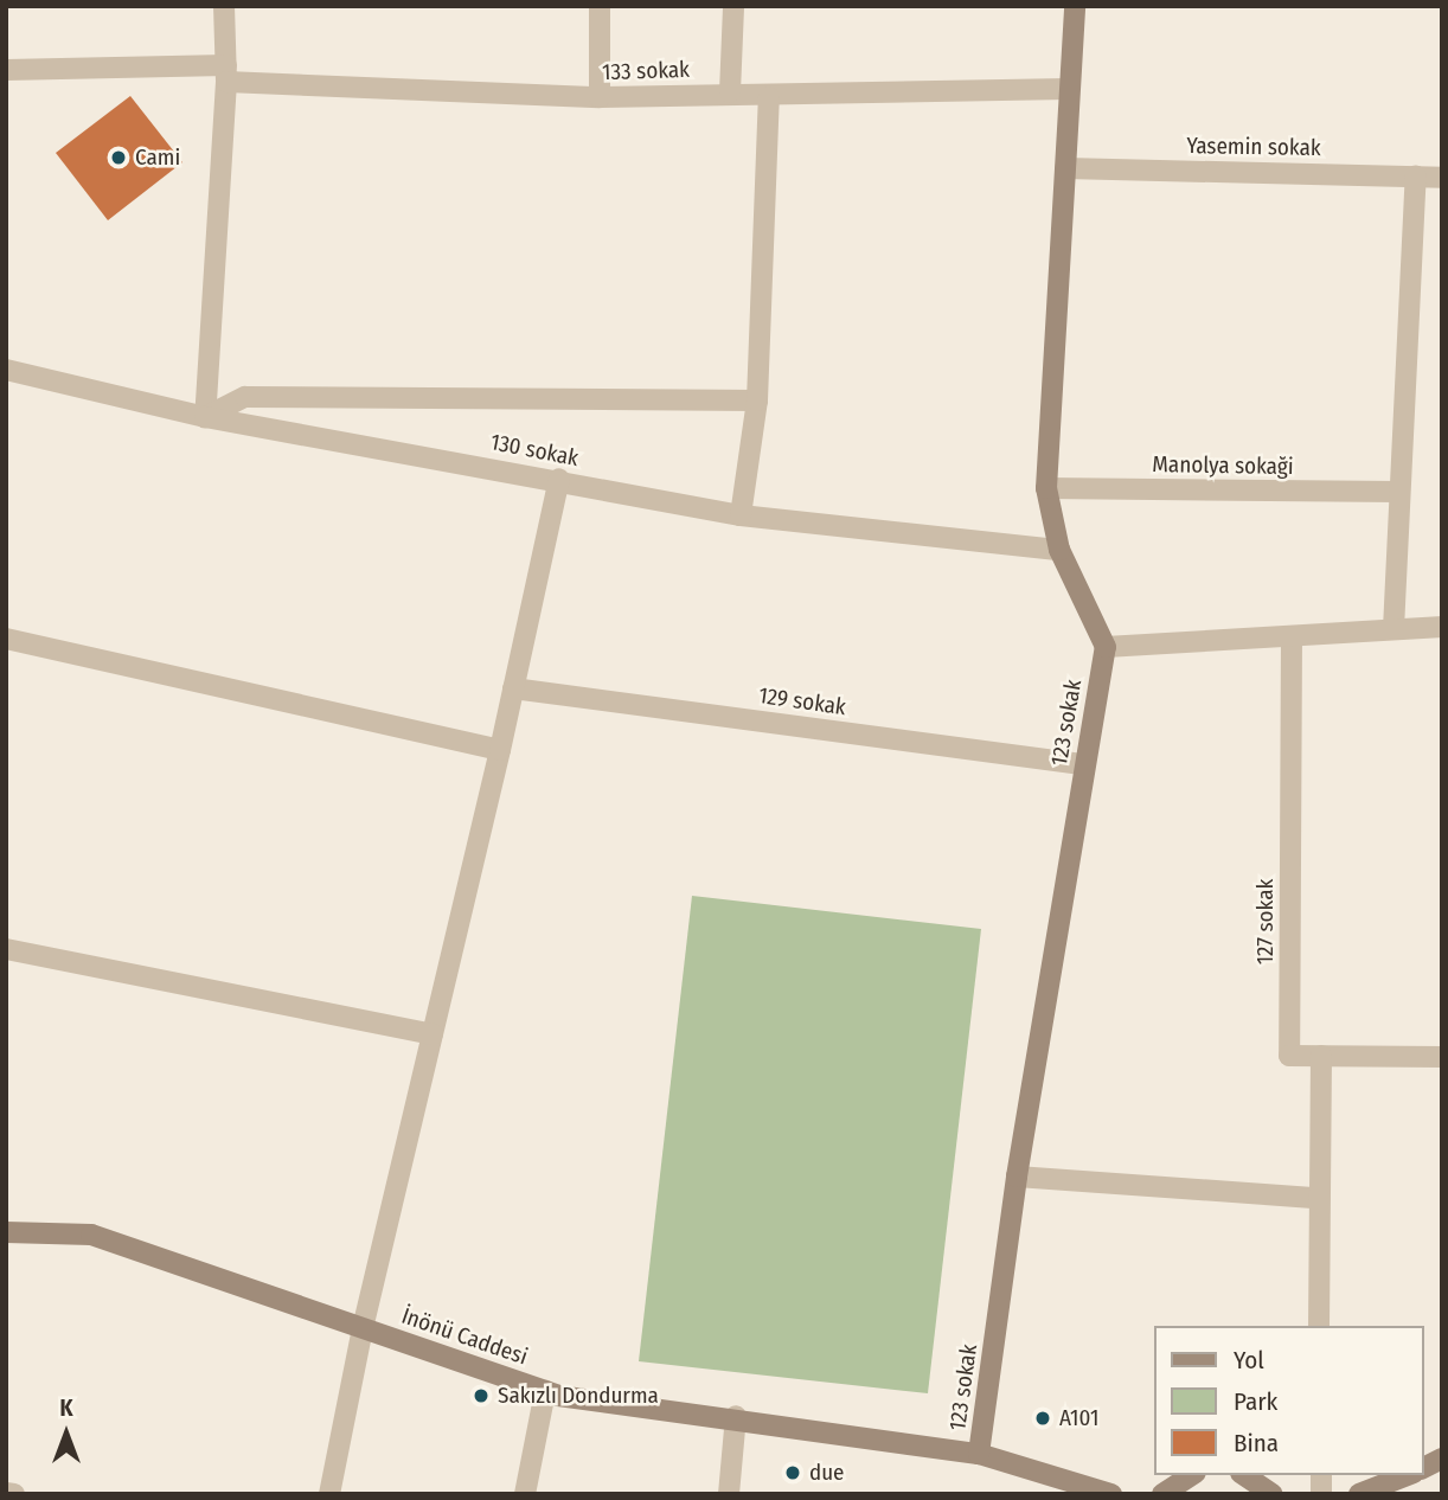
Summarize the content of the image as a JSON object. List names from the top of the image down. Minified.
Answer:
{"streets":{"street":["133 sokak","Yasemin sokak","130 sokak","Manolya sokaği","129 sokak","123 sokak","127 sokak","İnönü Caddesi"]},"crossings":[["129 sokak","123 sokak"],["123 sokak","İnönü Caddesi"]],"places":["Cami","Sakızlı Dondurma","A101","due"],"legend":["Yol","Park","Bina"],"north":"top"}
